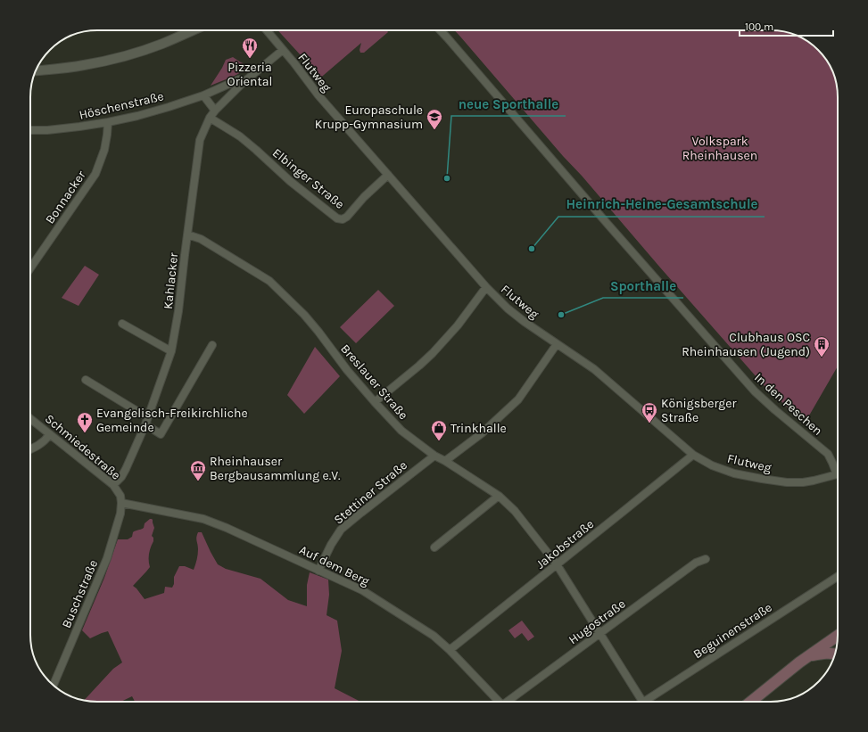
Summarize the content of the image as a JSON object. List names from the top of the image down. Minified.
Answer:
{"streets":{"street":["Flutweg","Höschenstraße","Elbinger Straße","Bonnacker","Kahlacker","Breslauer Straße","In den Peschen","Schmiedestraße","Stettiner Straße","Jakobstraße","Auf dem Berg","Buschstraße","Hugostraße","Beguinenstraße"]},"crossings":[["Flutweg","Elbinger Straße"],["Flutweg","Kahlacker"],["Flutweg","Jakobstraße"],["Höschenstraße","Bonnacker"],["Höschenstraße","Kahlacker"],["Elbinger Straße","Kahlacker"],["Kahlacker","Breslauer Straße"],["Kahlacker","Schmiedestraße"],["Breslauer Straße","Stettiner Straße"],["Breslauer Straße","Jakobstraße"],["Breslauer Straße","Hugostraße"],["Schmiedestraße","Auf dem Berg"],["Schmiedestraße","Buschstraße"],["Stettiner Straße","Auf dem Berg"],["Jakobstraße","Auf dem Berg"],["Auf dem Berg","Buschstraße"]],"parks":["Volkspark Rheinhausen"],"places":{"restaurant":["Pizzeria Oriental"],"school or university":["Europaschule Krupp-Gymnasium"],"other":["neue Sporthalle","Heinrich-Heine-Gesamtschule","Sporthalle"],"building":["Clubhaus OSC Rheinhausen (Jugend)"],"bus stop":["Königsberger Straße"],"church":["Evangelisch-Freikirchliche Gemeinde"],"shop":["Trinkhalle"],"museum":["Rheinhauser Bergbausammlung e.V."]},"scale_bar":"100 m"}
